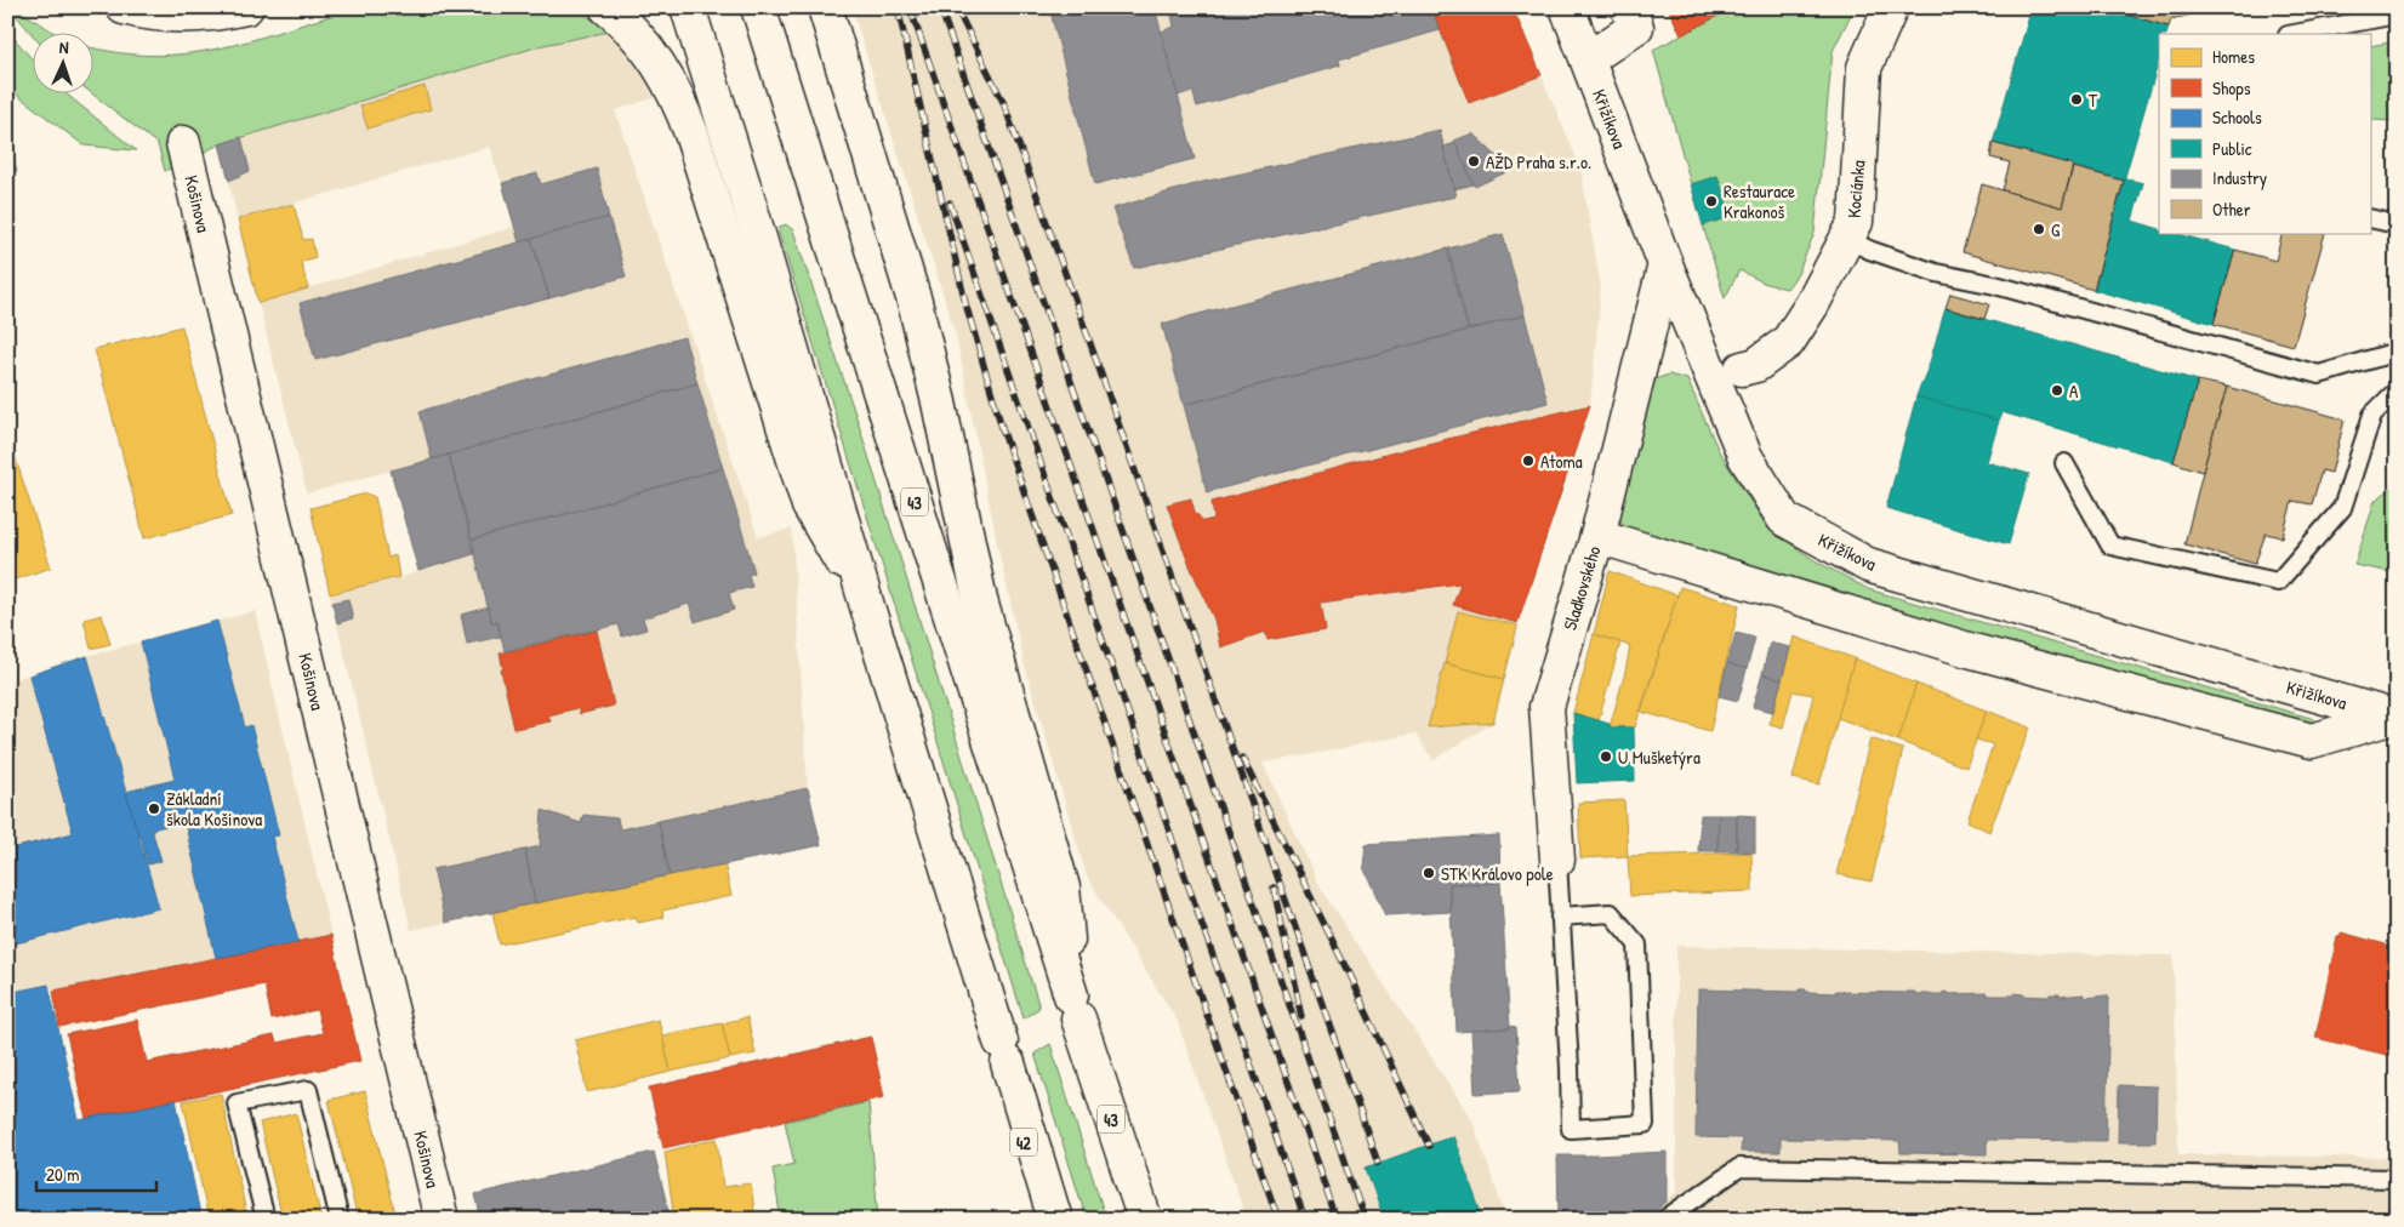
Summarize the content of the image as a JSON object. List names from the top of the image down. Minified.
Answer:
{"streets":{"main road":["Křižíkova","Kociánka","Košinova","43","Sladkovského","42"]},"crossings":[["Křižíkova","Sladkovského"]],"places":["T","AŽD Praha s.r.o.","Restaurace Krakonoš","G","A","Atoma","U Mušketýra","Základní škola Košinova","STK Královo pole"],"legend":["Homes","Shops","Schools","Public","Industry","Other"],"scale_bar":"20 m","north":"top"}
